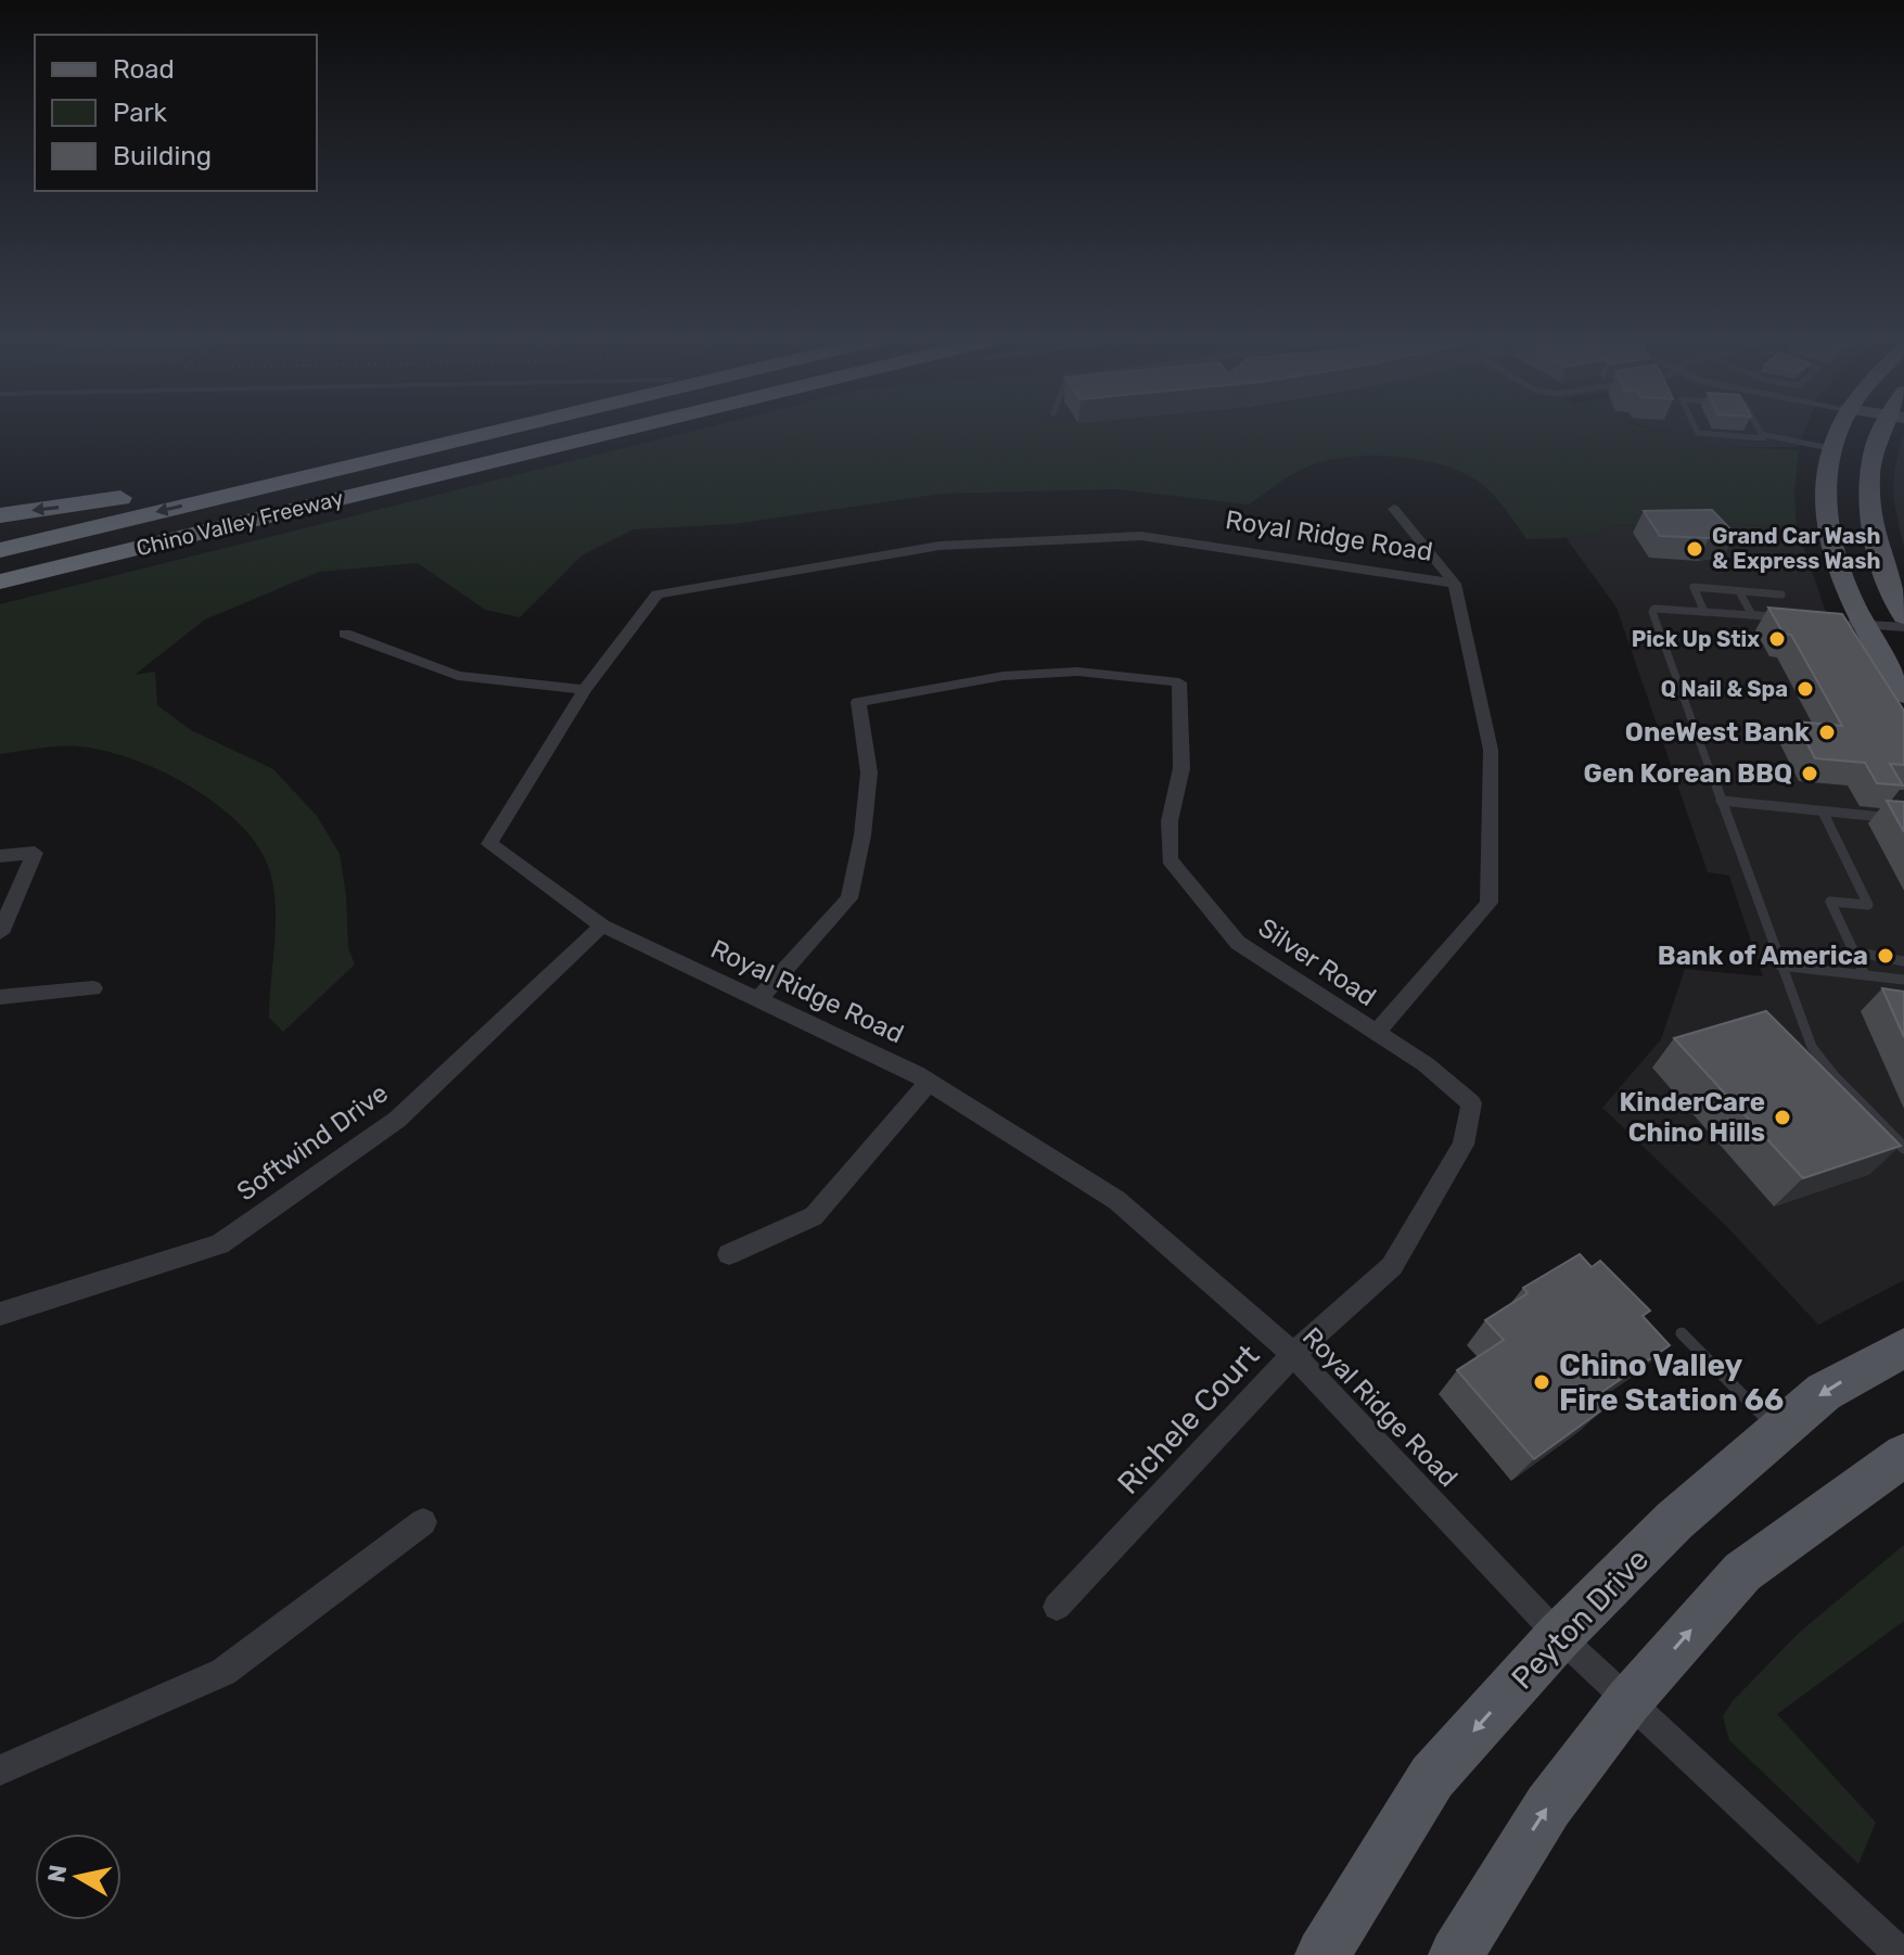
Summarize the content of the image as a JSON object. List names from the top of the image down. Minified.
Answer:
{"streets":{"highway":["Chino Valley Freeway"],"main road":["Peyton Drive"],"street":["Royal Ridge Road","Silver Road","Softwind Drive","Richele Court"]},"crossings":[["Royal Ridge Road","Silver Road"],["Royal Ridge Road","Softwind Drive"],["Royal Ridge Road","Richele Court"],["Royal Ridge Road","Peyton Drive"],["Silver Road","Richele Court"]],"places":["Grand Car Wash & Express Wash","Pick Up Stix","Q Nail & Spa","OneWest Bank","Gen Korean BBQ","Bank of America","KinderCare Chino Hills","Chino Valley Fire Station 66"],"legend":["Road","Park","Building"],"north":"left"}
